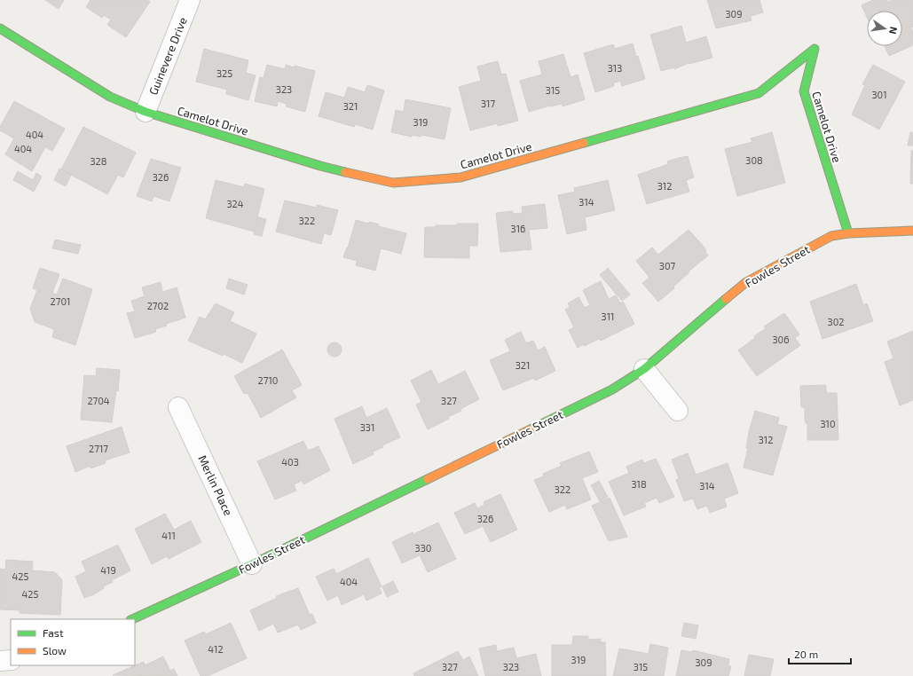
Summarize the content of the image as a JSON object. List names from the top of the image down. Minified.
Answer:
{"streets":{"street":["Guinevere Drive","Camelot Drive","Fowles Street","Merlin Place"]},"crossings":[["Guinevere Drive","Camelot Drive"],["Camelot Drive","Fowles Street"],["Fowles Street","Merlin Place"]],"house_numbers":["309","313","325","323","315","301","317","321","319","404","404","308","328","326","312","314","324","322","316","307","2701","2702","311","302","306","321","2710","2704","327","310","331","312","2717","403","318","314","322","326","411","330","419","425","404","425","412","319","309","327","323","315"],"legend":["Fast","Slow"],"scale_bar":"20 m","north":"right"}
